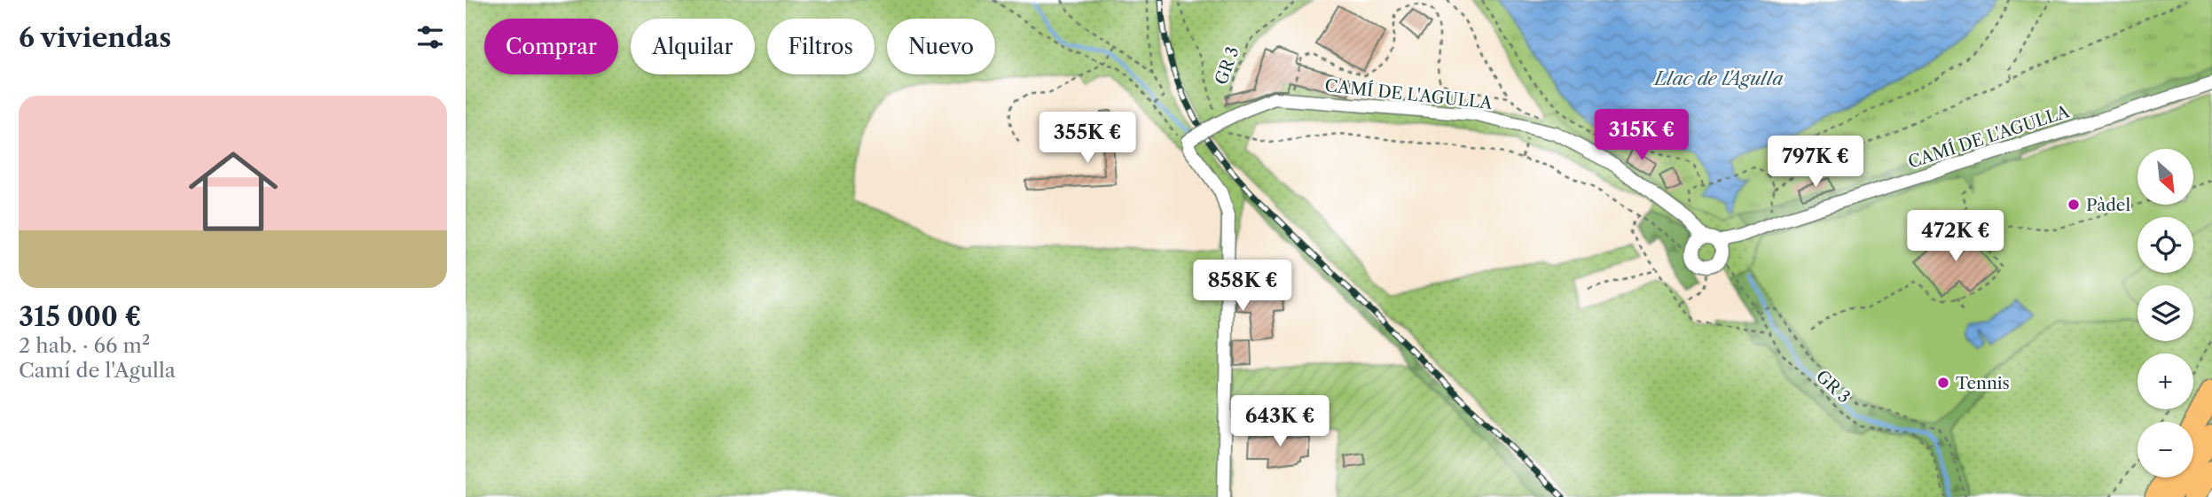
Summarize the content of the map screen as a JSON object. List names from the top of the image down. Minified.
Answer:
{"streets":{"street":["CAMÍ DE L'AGULLA"],"path":["GR 3"]},"crossings":[["GR 3","CAMÍ DE L'AGULLA"]],"water":["Llac de l'Agulla"],"places":["Pàdel","Tennis"],"north":"bottom right","page":{"heading":"6 viviendas","chip":["Comprar","Alquilar","Filtros","Nuevo"],"list":[{"name":"315 000 €","note":"2 hab. · 66 m² · Camí de l'Agulla"}],"price":["315K €","355K €","797K €","472K €","858K €","643K €"],"map_buttons":["+","−"]}}
